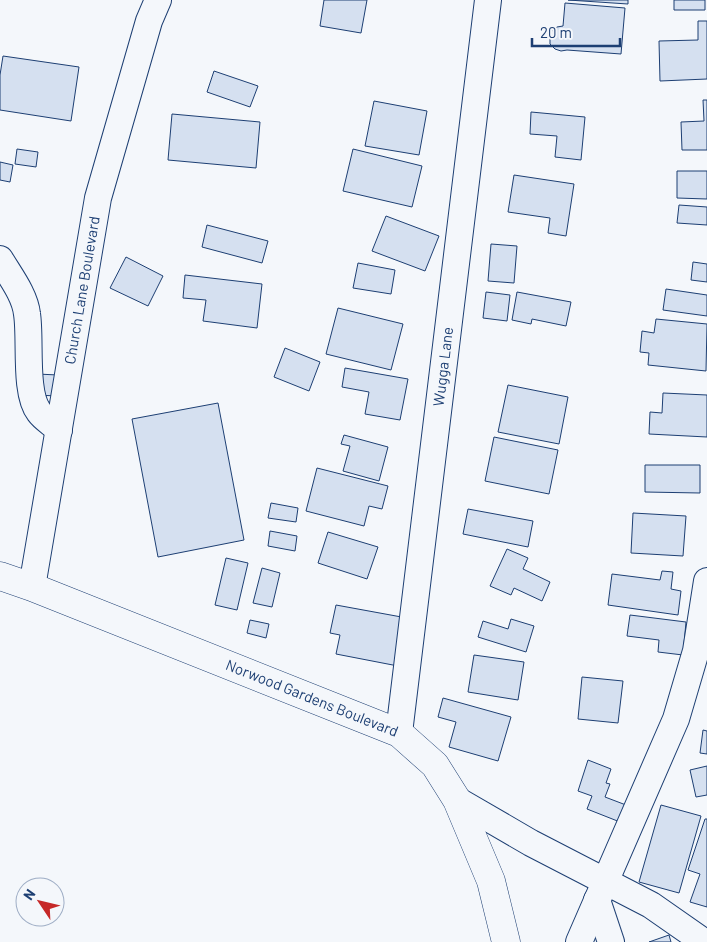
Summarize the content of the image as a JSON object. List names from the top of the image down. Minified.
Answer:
{"streets":{"street":["Church Lane Boulevard","Wugga Lane","Norwood Gardens Boulevard"]},"crossings":[["Church Lane Boulevard","Norwood Gardens Boulevard"],["Wugga Lane","Norwood Gardens Boulevard"]],"scale_bar":"20 m","north":"top left"}
